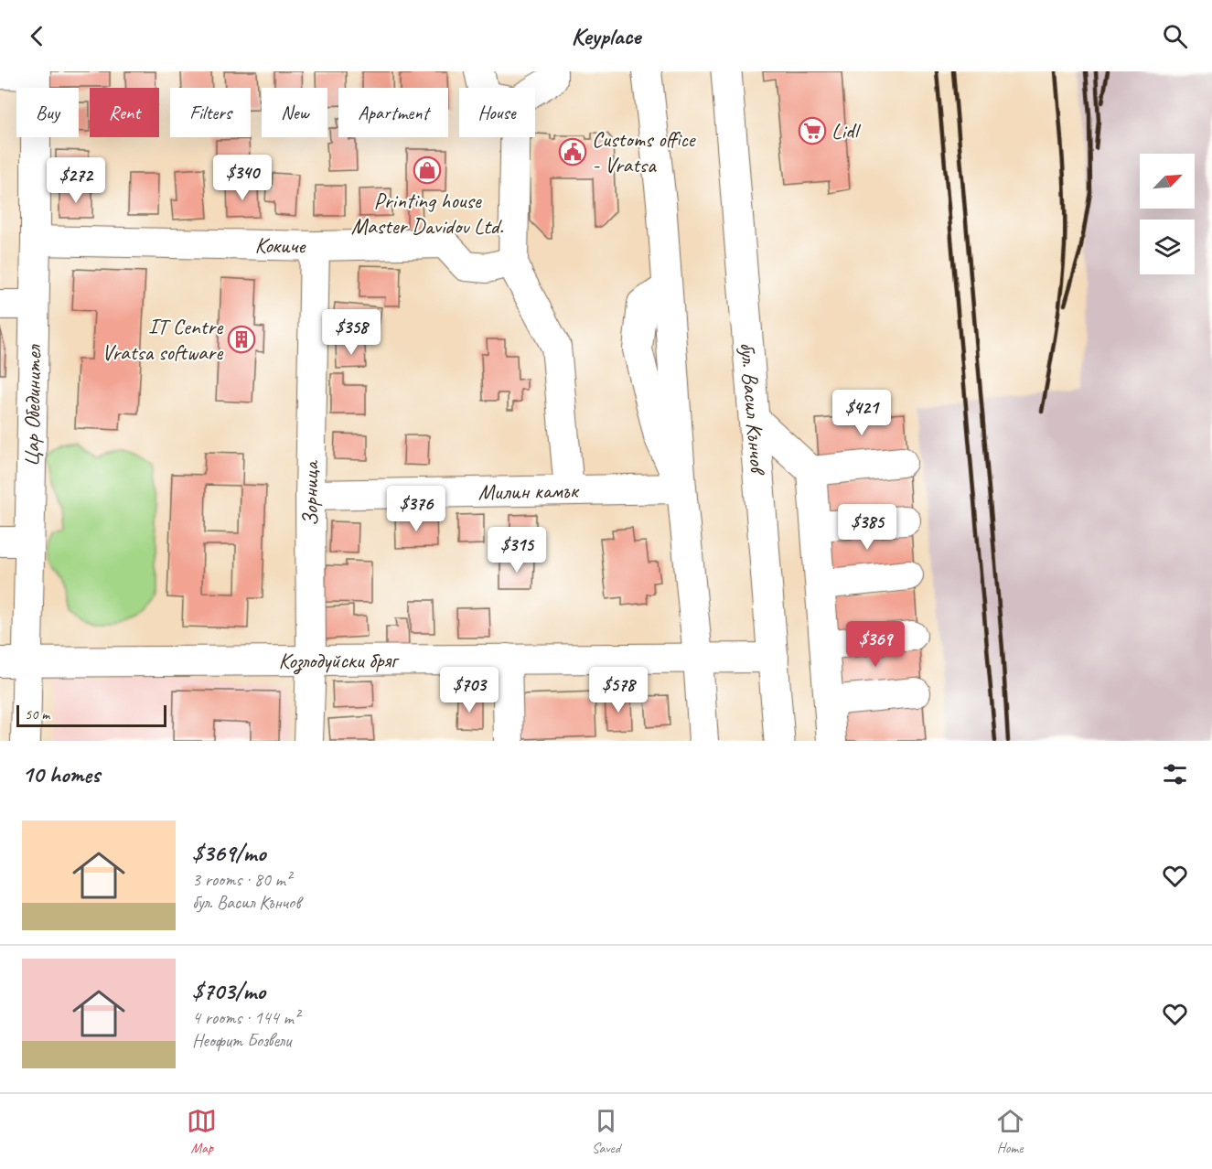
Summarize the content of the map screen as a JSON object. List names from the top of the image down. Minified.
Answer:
{"streets":{"main road":["бул. Васил Кънчов"],"street":["Кокиче","Цар Обединител","Милин камък","Зорница","Козлодуйски бряг"]},"crossings":[["Кокиче","Цар Обединител"],["Кокиче","Зорница"],["Цар Обединител","Козлодуйски бряг"],["бул. Васил Кънчов","Козлодуйски бряг"],["Милин камък","Зорница"],["Зорница","Козлодуйски бряг"]],"places":{"supermarket":["Lidl"],"public building":["Customs office - Vratsa"],"shop":["Printing house Master Davidov Ltd."],"building":["IT Centre Vratsa software"]},"scale_bar":"50 m","north":"top right","page":{"header":"Keyplace","chip":["Buy","Rent","Filters","New","Apartment","House"],"price":["$340","$272","$358","$421","$376","$385","$315","$369","$703","$578"],"scale":"50 m","heading":"10 homes","list":[{"name":"$369/mo","note":"3 rooms · 80 m² · бул. Васил Кънчов"},{"name":"$703/mo","note":"4 rooms · 144 m² · Неофит Бозвели"}],"tabs":["Map","Saved","Home"]}}
